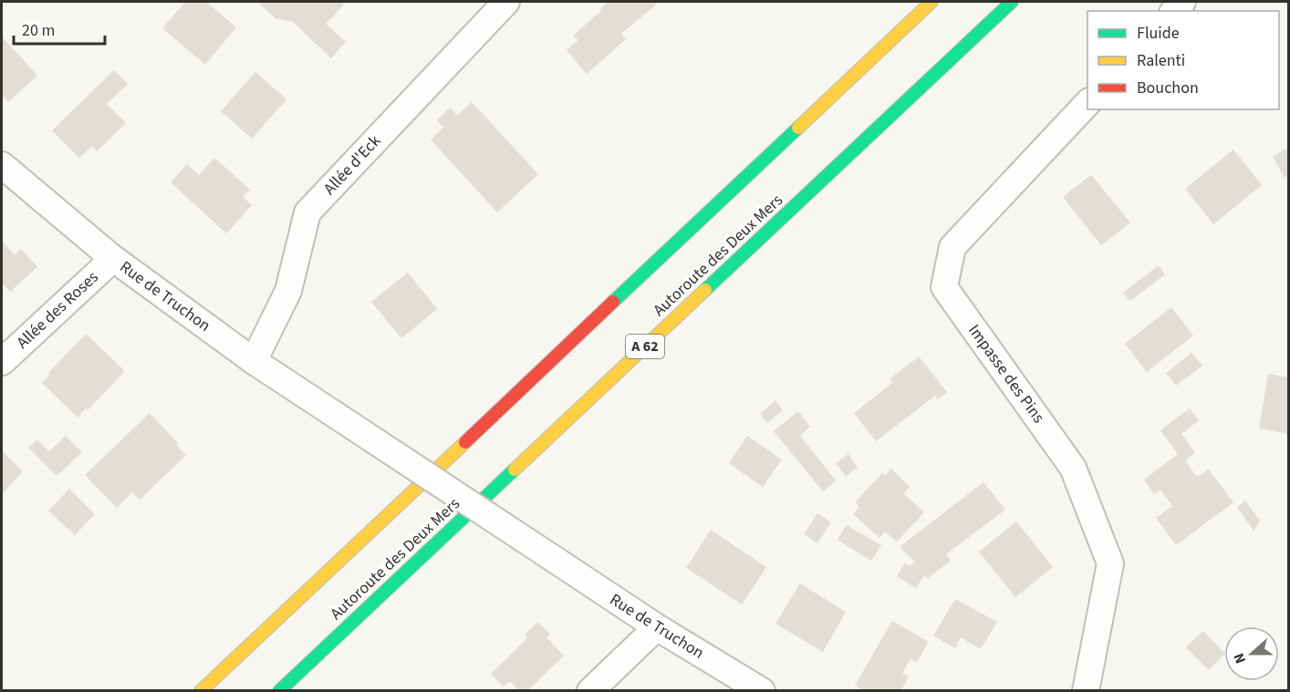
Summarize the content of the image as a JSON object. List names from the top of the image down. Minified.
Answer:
{"streets":{"highway":["Autoroute des Deux Mers","A 62"],"street":["Allée d'Eck","Rue de Truchon","Allée des Roses","Impasse des Pins"]},"crossings":[["Allée d'Eck","Rue de Truchon"],["Rue de Truchon","Allée des Roses"]],"legend":["Fluide","Ralenti","Bouchon"],"scale_bar":"20 m","north":"left"}
